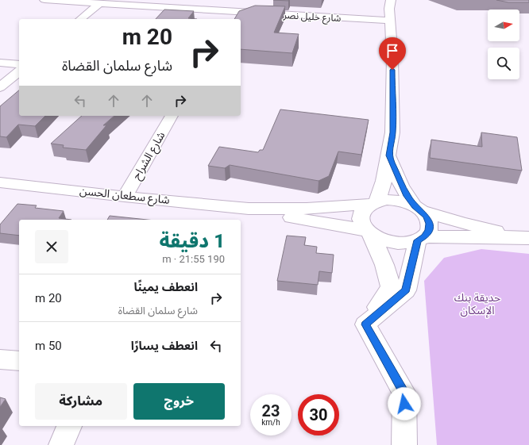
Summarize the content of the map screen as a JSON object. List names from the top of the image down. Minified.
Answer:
{"streets":{"street":["شارع خليل نصر","شارع الشراح","شارع سطعان الحسن"]},"crossings":[["شارع الشراح","شارع سطعان الحسن"]],"parks":["حديقة بنك الإسكان"],"north":"right","page":{"turn":["20 m","شارع سلمان القضاة"],"heading":["1 دقيقة","190 m · 21:55"],"list":[{"name":"انعطف يمينًا","note":"شارع سلمان القضاة","value":"20 m"},{"name":"انعطف يسارًا","value":"50 m"}],"buttons":["خروج","مشاركة"],"speed":"23 km/h","limit":"30"}}
